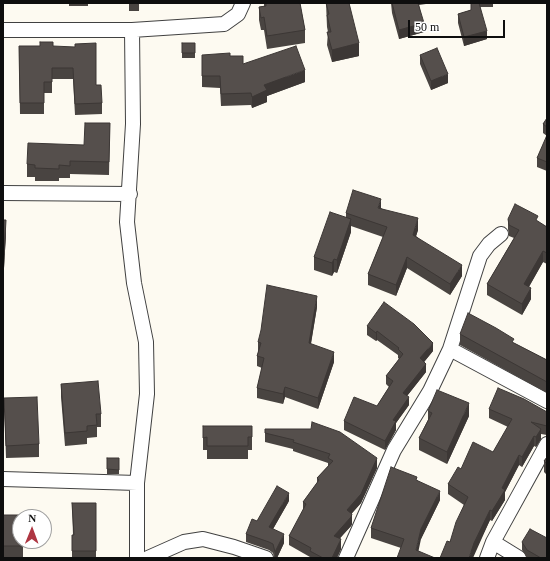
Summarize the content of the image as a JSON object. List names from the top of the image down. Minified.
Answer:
{"scale_bar":"50 m","north":"top"}
